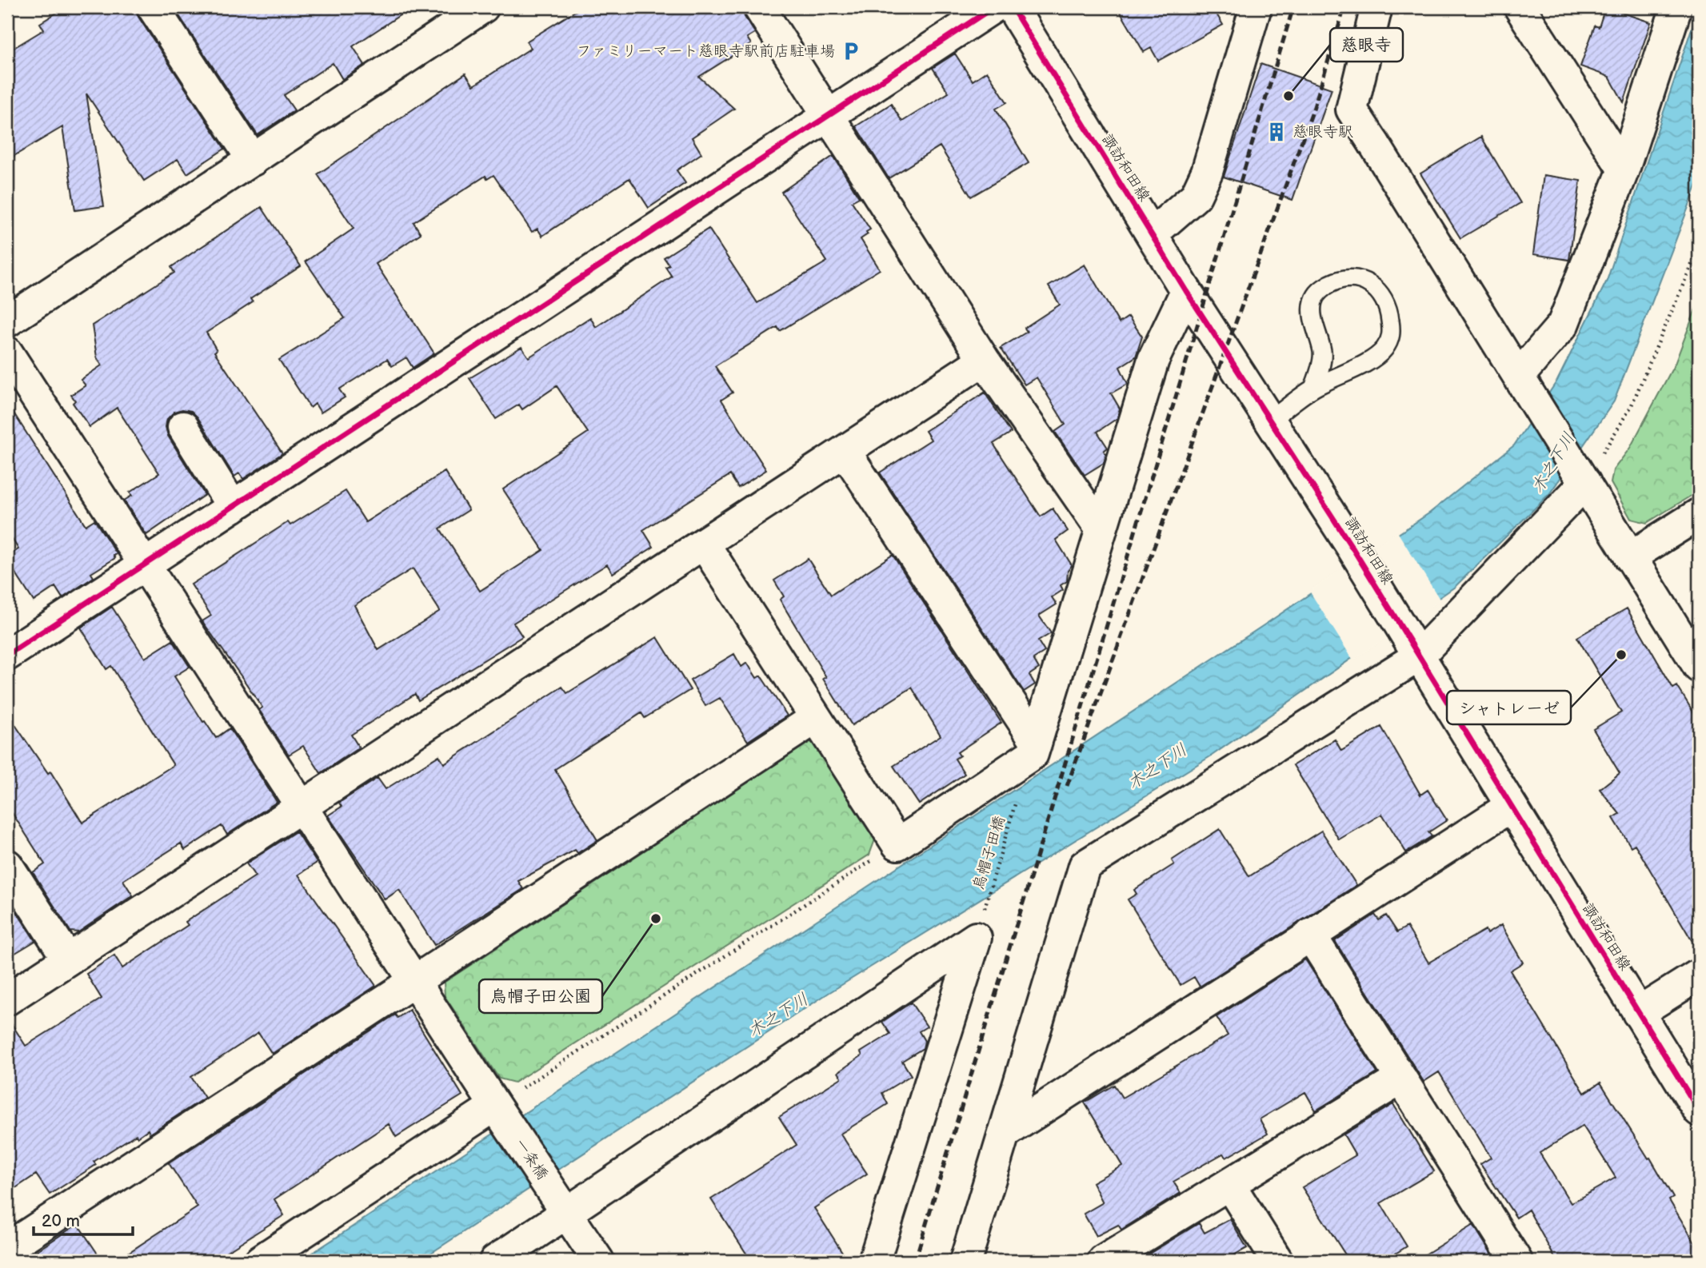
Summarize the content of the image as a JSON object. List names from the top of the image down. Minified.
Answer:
{"streets":{"street":["諏訪和田線","一条橋"],"path":["烏帽子田橋"]},"water":["木之下川"],"places":{"parking":["ファミリーマート慈眼寺駅前店駐車場"],"other":["慈眼寺","シャトレーゼ","烏帽子田公園"],"building":["慈眼寺駅"]},"scale_bar":"20 m"}
